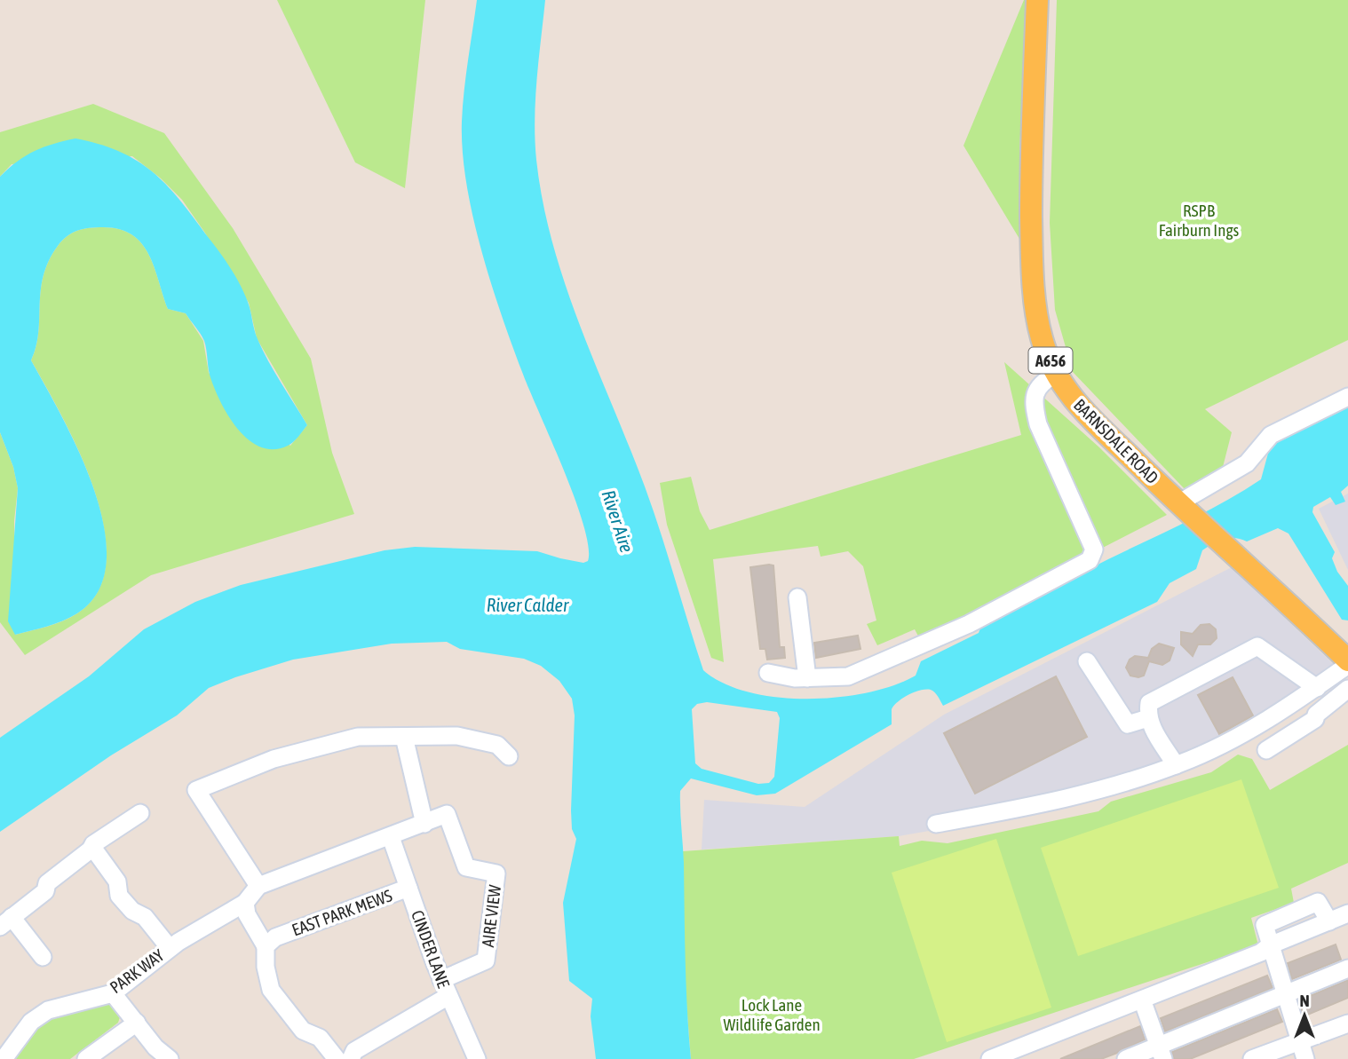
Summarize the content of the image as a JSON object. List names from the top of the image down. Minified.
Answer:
{"streets":{"main road":["A656","BARNSDALE ROAD"],"street":["EAST PARK MEWS","AIRE VIEW","CINDER LANE","PARK WAY"]},"crossings":[["EAST PARK MEWS","CINDER LANE"],["AIRE VIEW","CINDER LANE"]],"water":["River Aire","River Calder"],"parks":["RSPB Fairburn Ings","Lock Lane Wildlife Garden"],"north":"top"}
